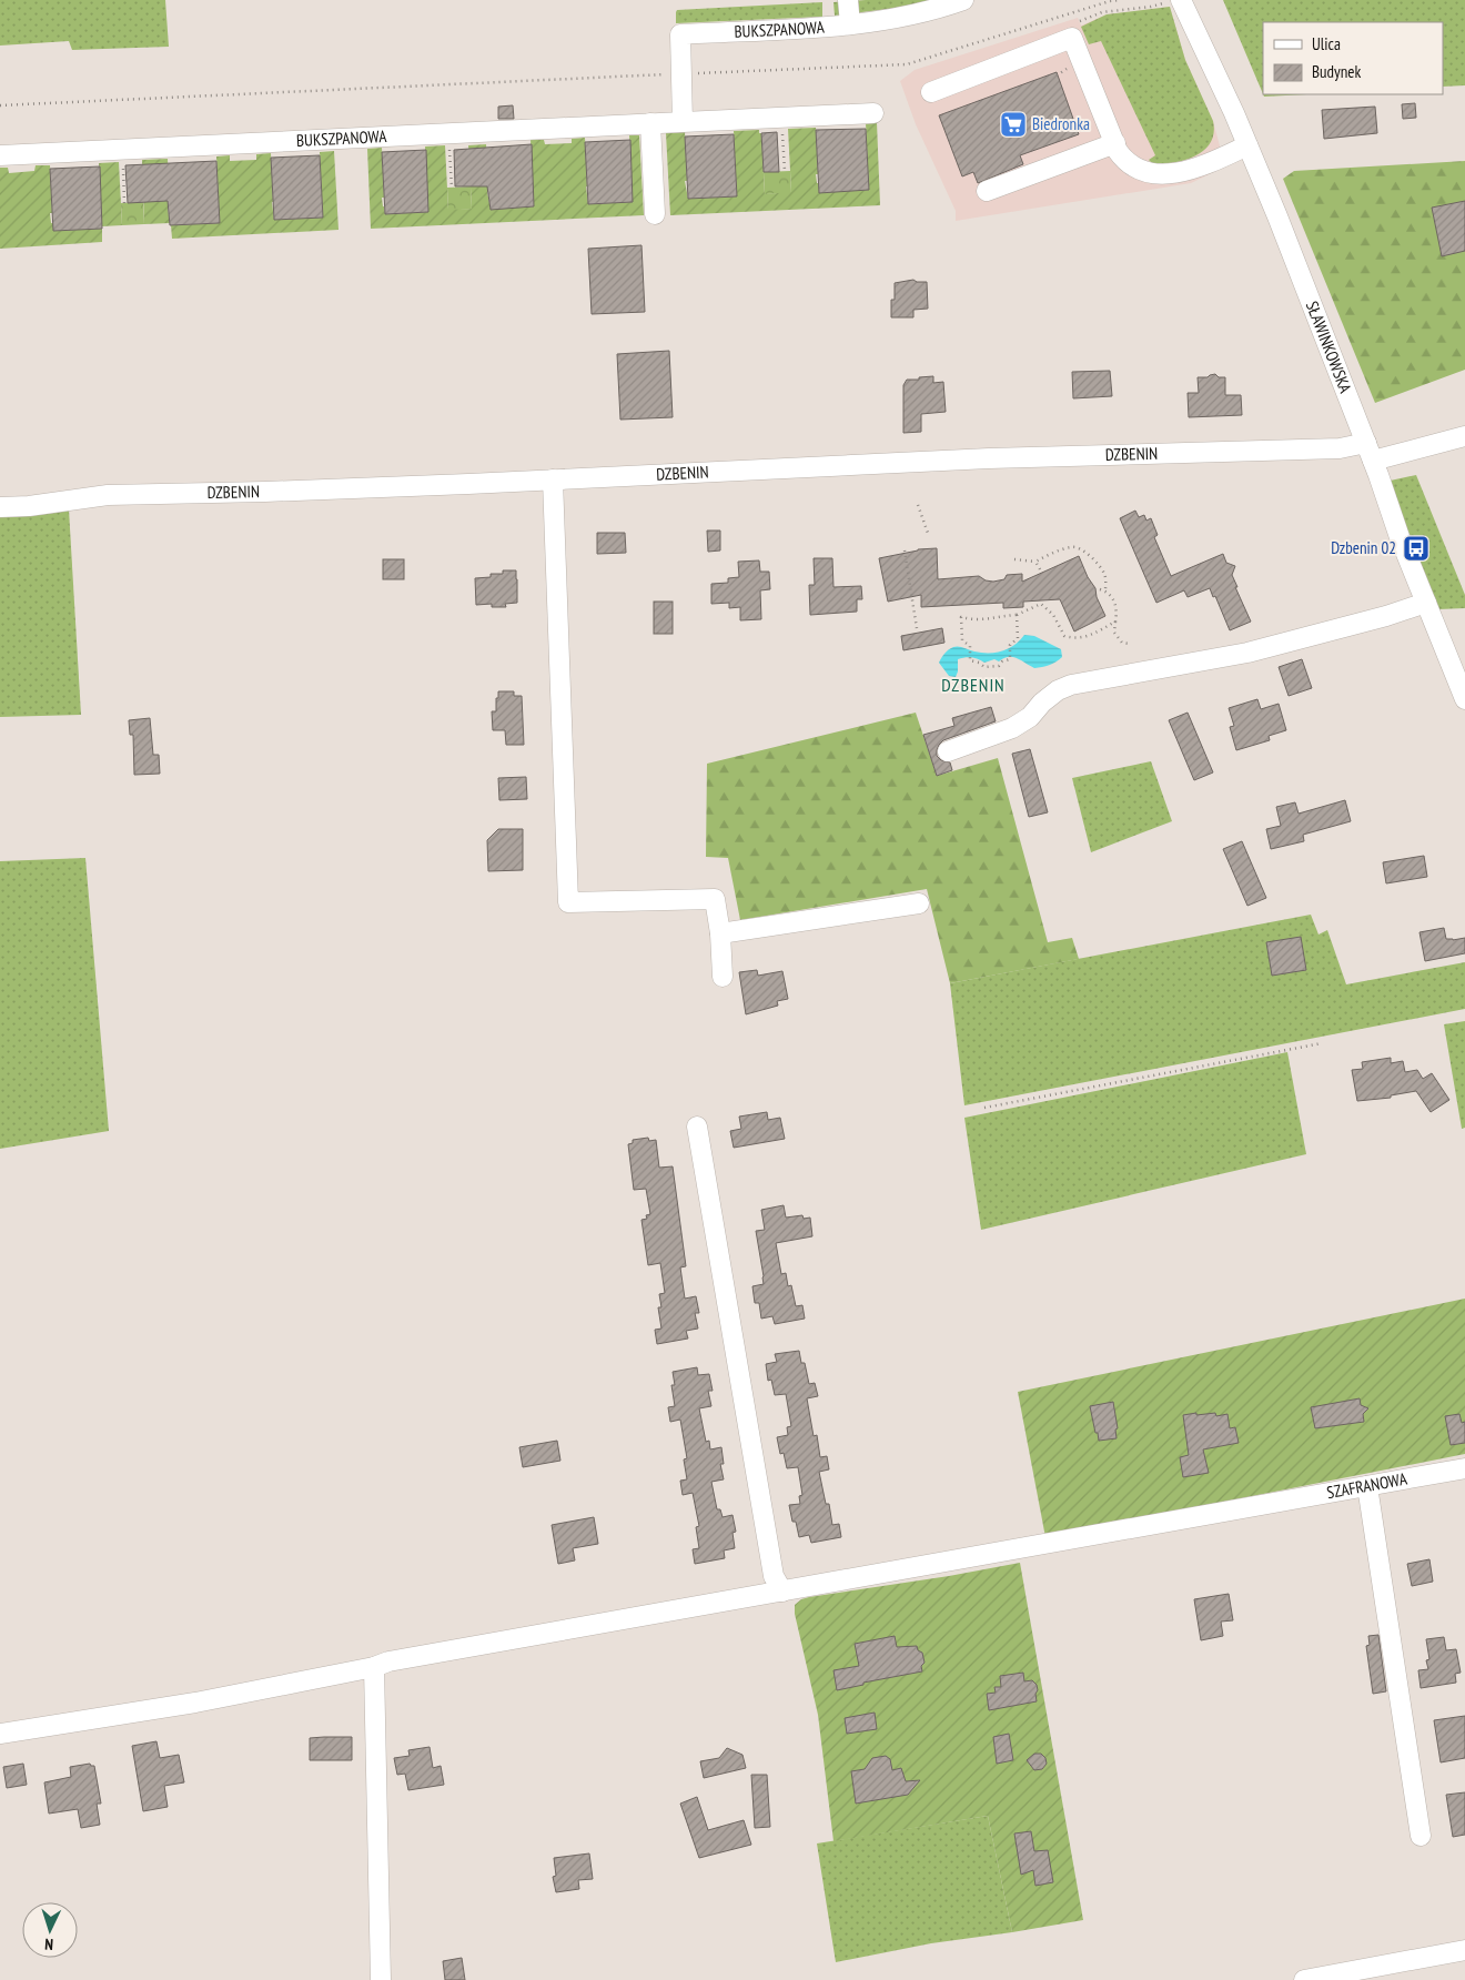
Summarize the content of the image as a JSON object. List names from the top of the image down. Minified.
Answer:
{"streets":{"street":["BUKSZPANOWA","SŁAWINKOWSKA","DZBENIN","SZAFRANOWA"]},"crossings":[["SŁAWINKOWSKA","DZBENIN"]],"districts":["DZBENIN"],"places":{"supermarket":["Biedronka"],"bus stop":["Dzbenin 02"]},"legend":["Ulica","Budynek"],"north":"bottom"}
